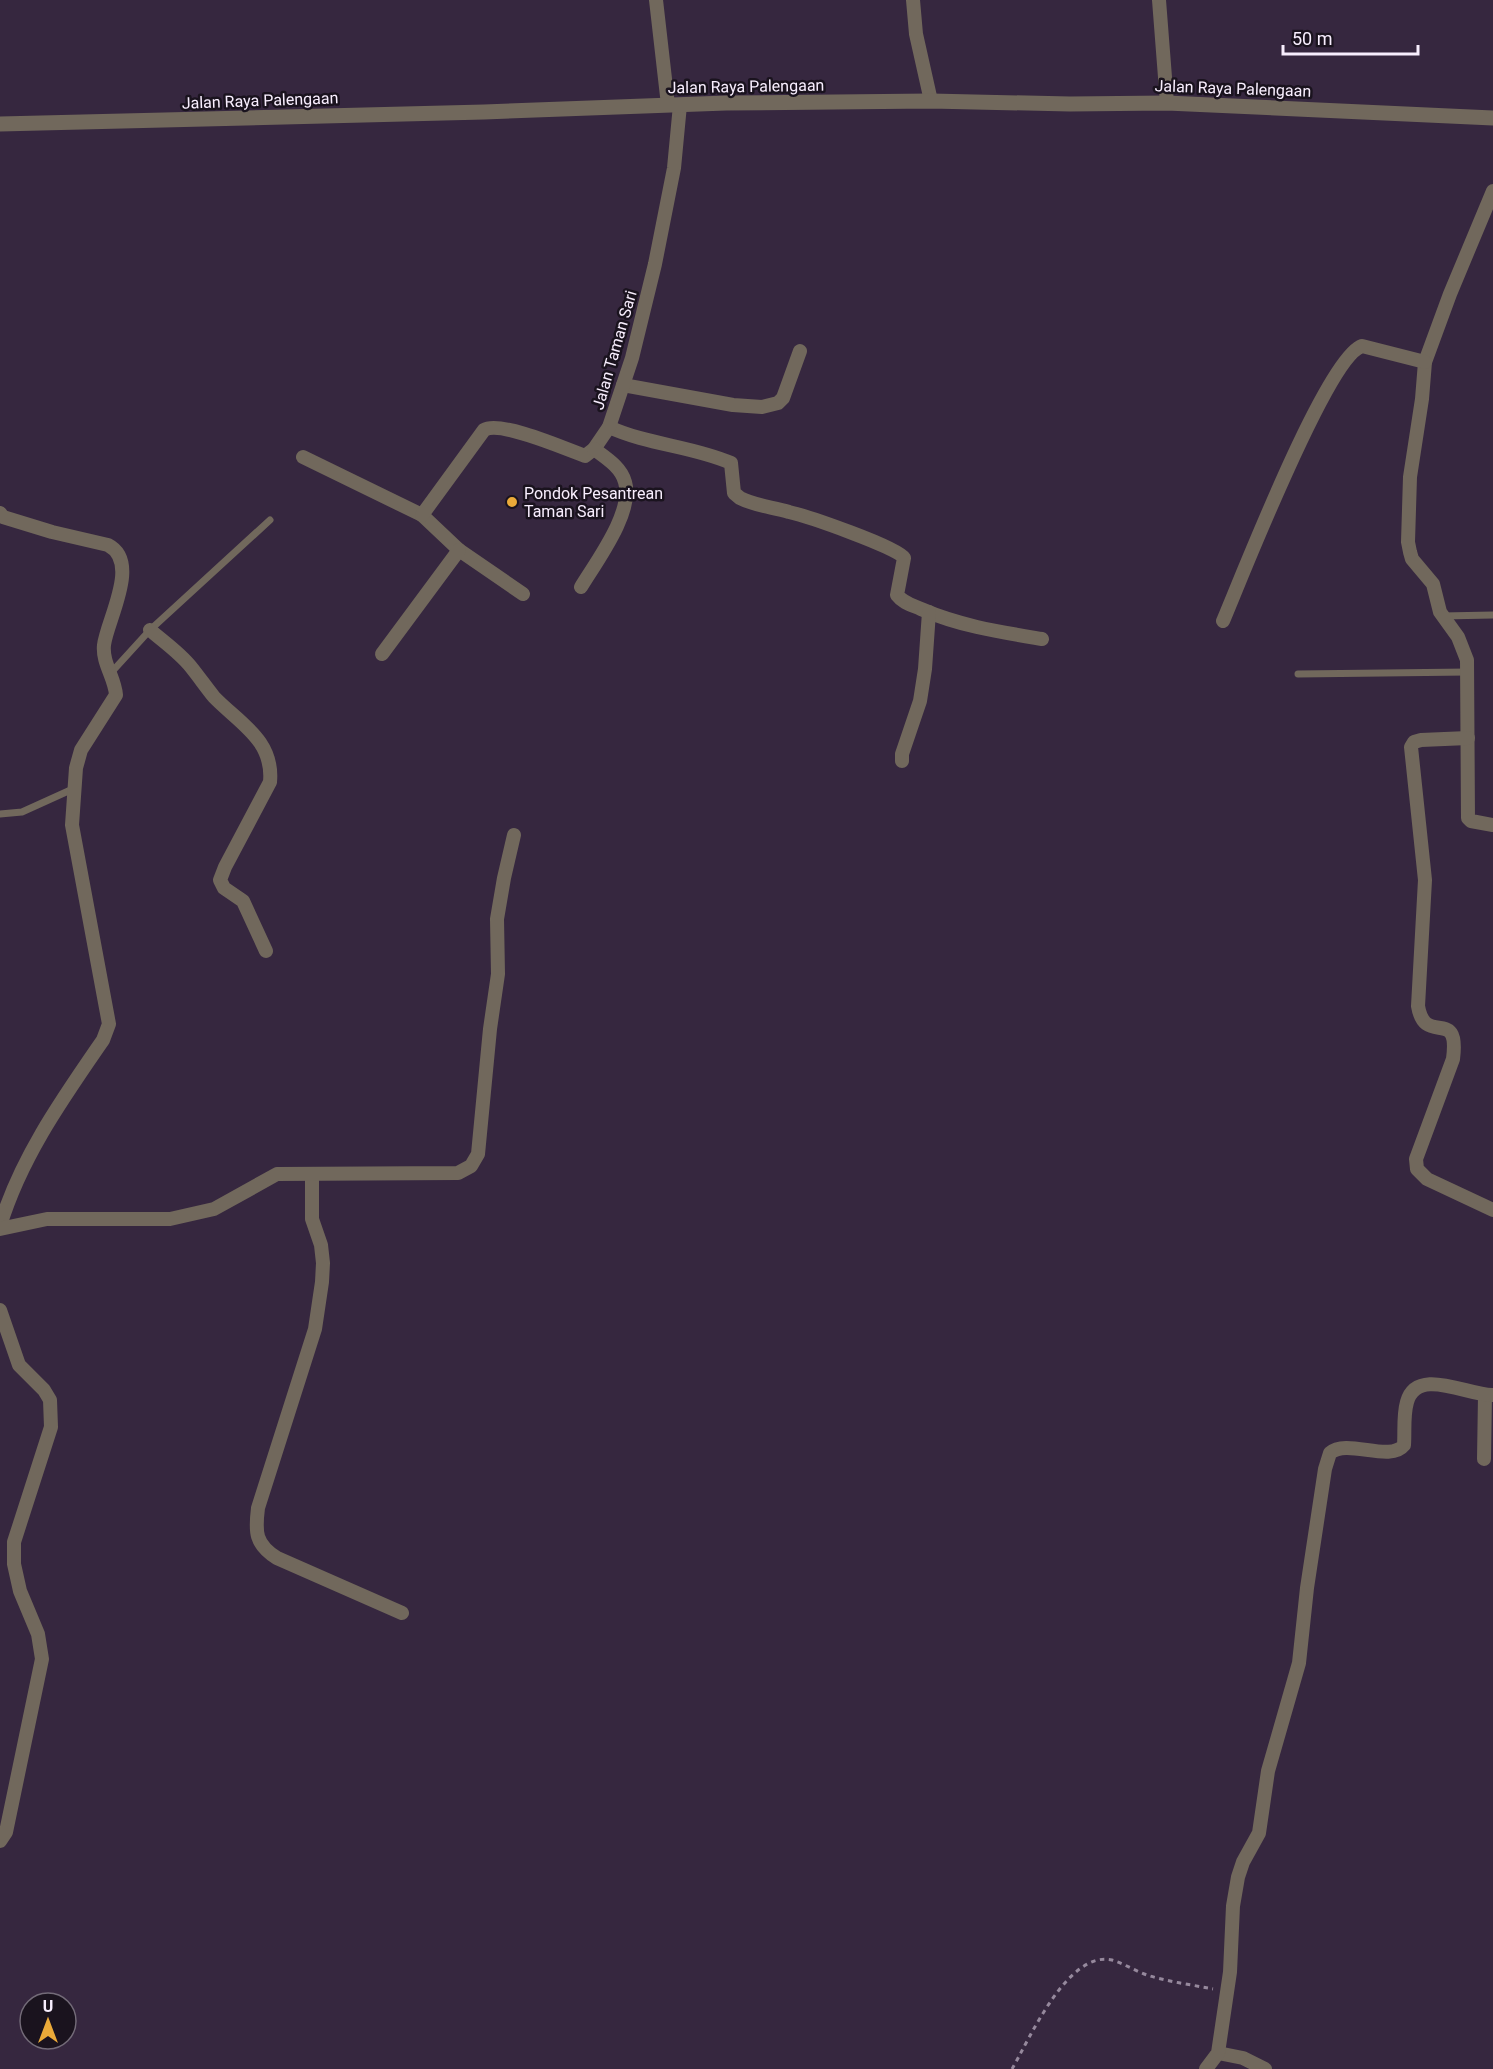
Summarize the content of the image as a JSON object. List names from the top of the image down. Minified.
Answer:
{"streets":{"street":["Jalan Raya Palengaan","Jalan Taman Sari"]},"crossings":[["Jalan Raya Palengaan","Jalan Taman Sari"]],"places":["Pondok Pesantrean Taman Sari"],"scale_bar":"50 m","north":"top"}
